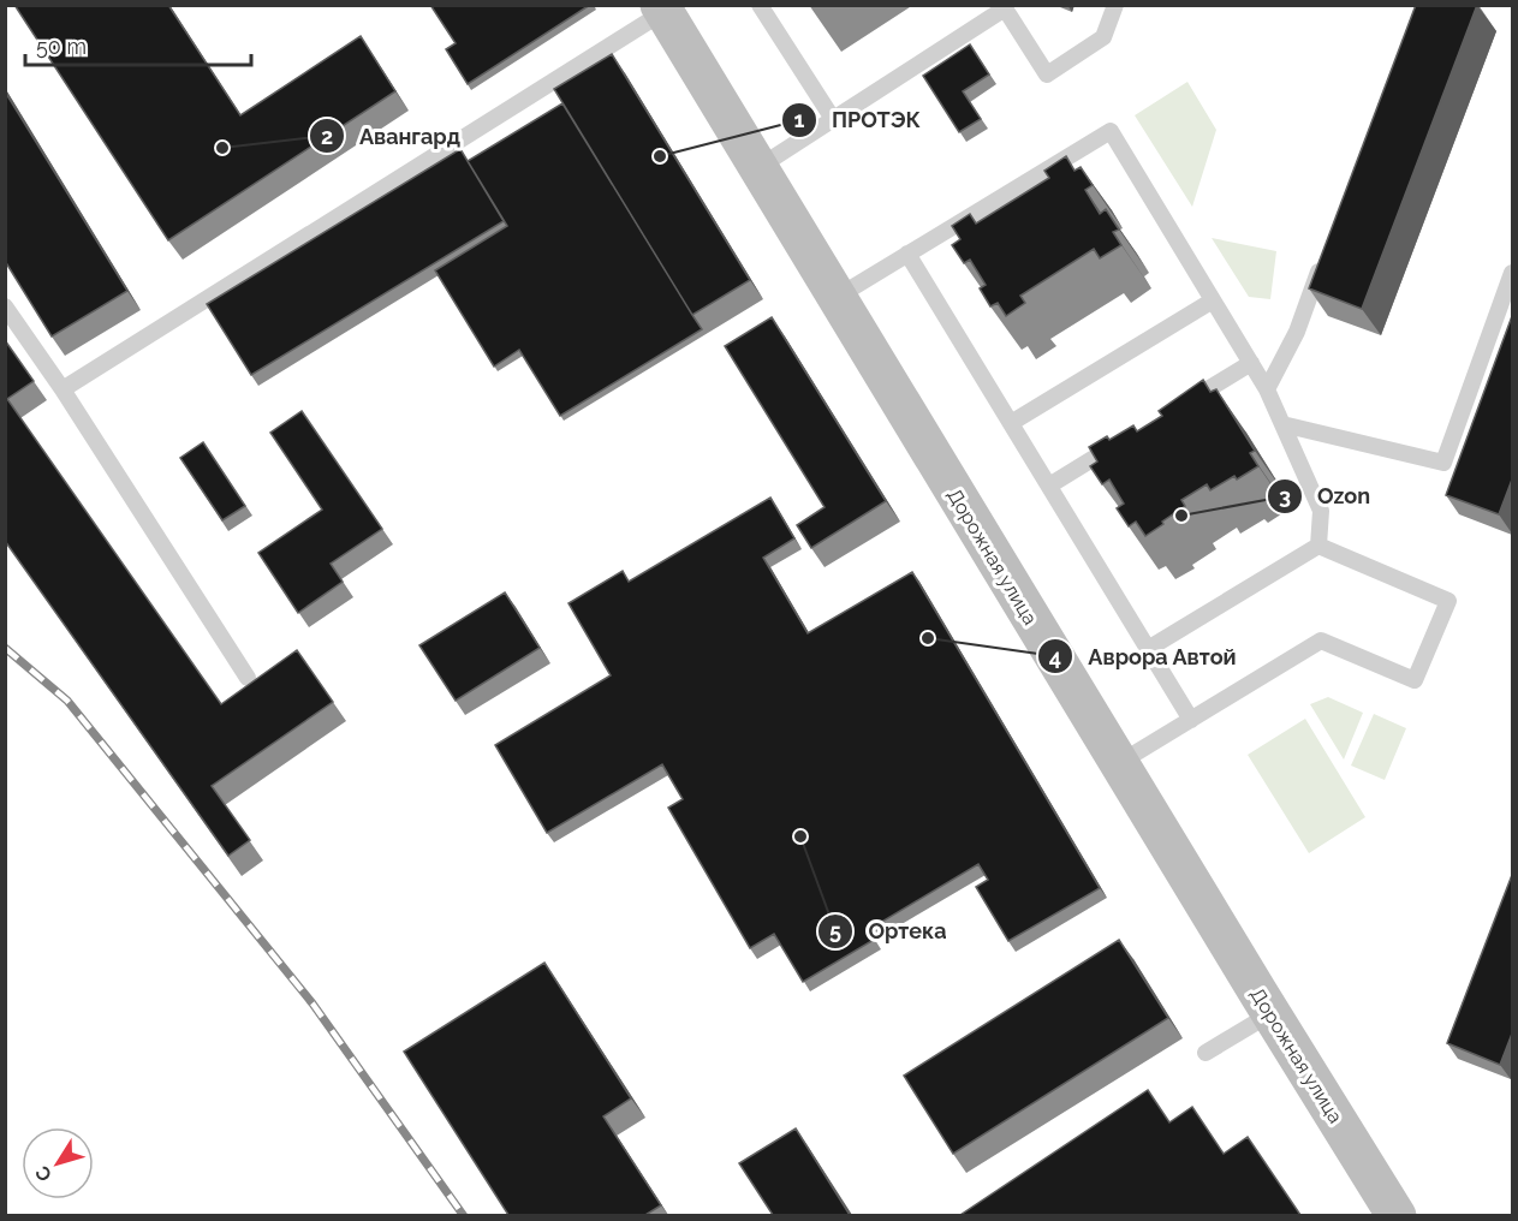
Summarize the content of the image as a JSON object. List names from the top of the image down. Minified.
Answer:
{"streets":{"street":["Дорожная улица"]},"places":["Авангард","ПРОТЭК","Ozon","Аврора Автой","Ортека"],"scale_bar":"50 m","north":"bottom left"}
